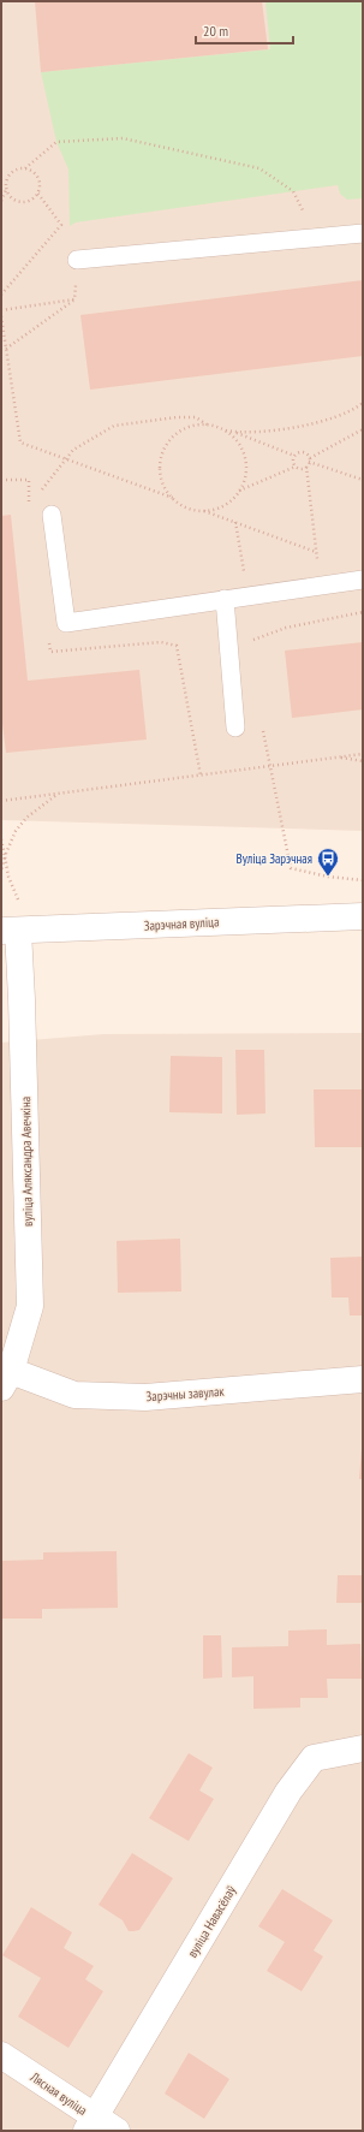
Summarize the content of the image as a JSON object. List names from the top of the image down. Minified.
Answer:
{"streets":{"street":["Зарэчная вуліца","вуліца Аляксандра Авечкіна","Зарэчны завулак","вуліца Навасёлаў","Лясная вуліца"]},"crossings":[["Зарэчная вуліца","вуліца Аляксандра Авечкіна"],["вуліца Аляксандра Авечкіна","Зарэчны завулак"],["вуліца Навасёлаў","Лясная вуліца"]],"places":{"bus stop":["Вуліца Зарэчная"]},"scale_bar":"20 m"}
